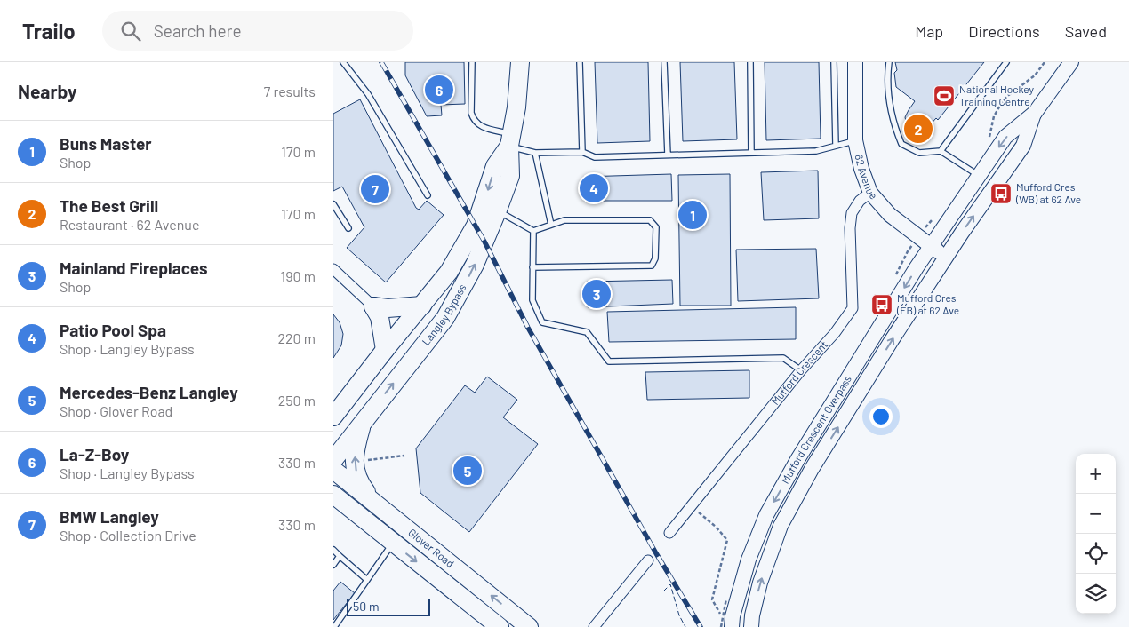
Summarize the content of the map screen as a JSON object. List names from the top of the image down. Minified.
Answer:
{"streets":{"highway":["Langley Bypass","Glover Road"],"main road":["62 Avenue","Mufford Crescent Overpass"],"street":["Mufford Crescent"]},"crossings":[["62 Avenue","Mufford Crescent"],["62 Avenue","Mufford Crescent Overpass"]],"places":{"sports":["National Hockey Training Centre"],"bus stop":["Mufford Cres (WB) at 62 Ave","Mufford Cres (EB) at 62 Ave"]},"scale_bar":"50 m","page":{"header":"Trailo","search":"Search here","nav":["Map","Directions","Saved"],"heading":["Nearby","7 results"],"pins":["6","2","4","7","1","3","5"],"list":[{"mark":"1","name":"Buns Master","note":"Shop","value":"170 m"},{"mark":"2","name":"The Best Grill","note":"Restaurant · 62 Avenue","value":"170 m"},{"mark":"3","name":"Mainland Fireplaces","note":"Shop","value":"190 m"},{"mark":"4","name":"Patio Pool Spa","note":"Shop · Langley Bypass","value":"220 m"},{"mark":"5","name":"Mercedes-Benz Langley","note":"Shop · Glover Road","value":"250 m"},{"mark":"6","name":"La-Z-Boy","note":"Shop · Langley Bypass","value":"330 m"},{"mark":"7","name":"BMW Langley","note":"Shop · Collection Drive","value":"330 m"}],"map_buttons":["+","−"],"scale":"50 m"}}
